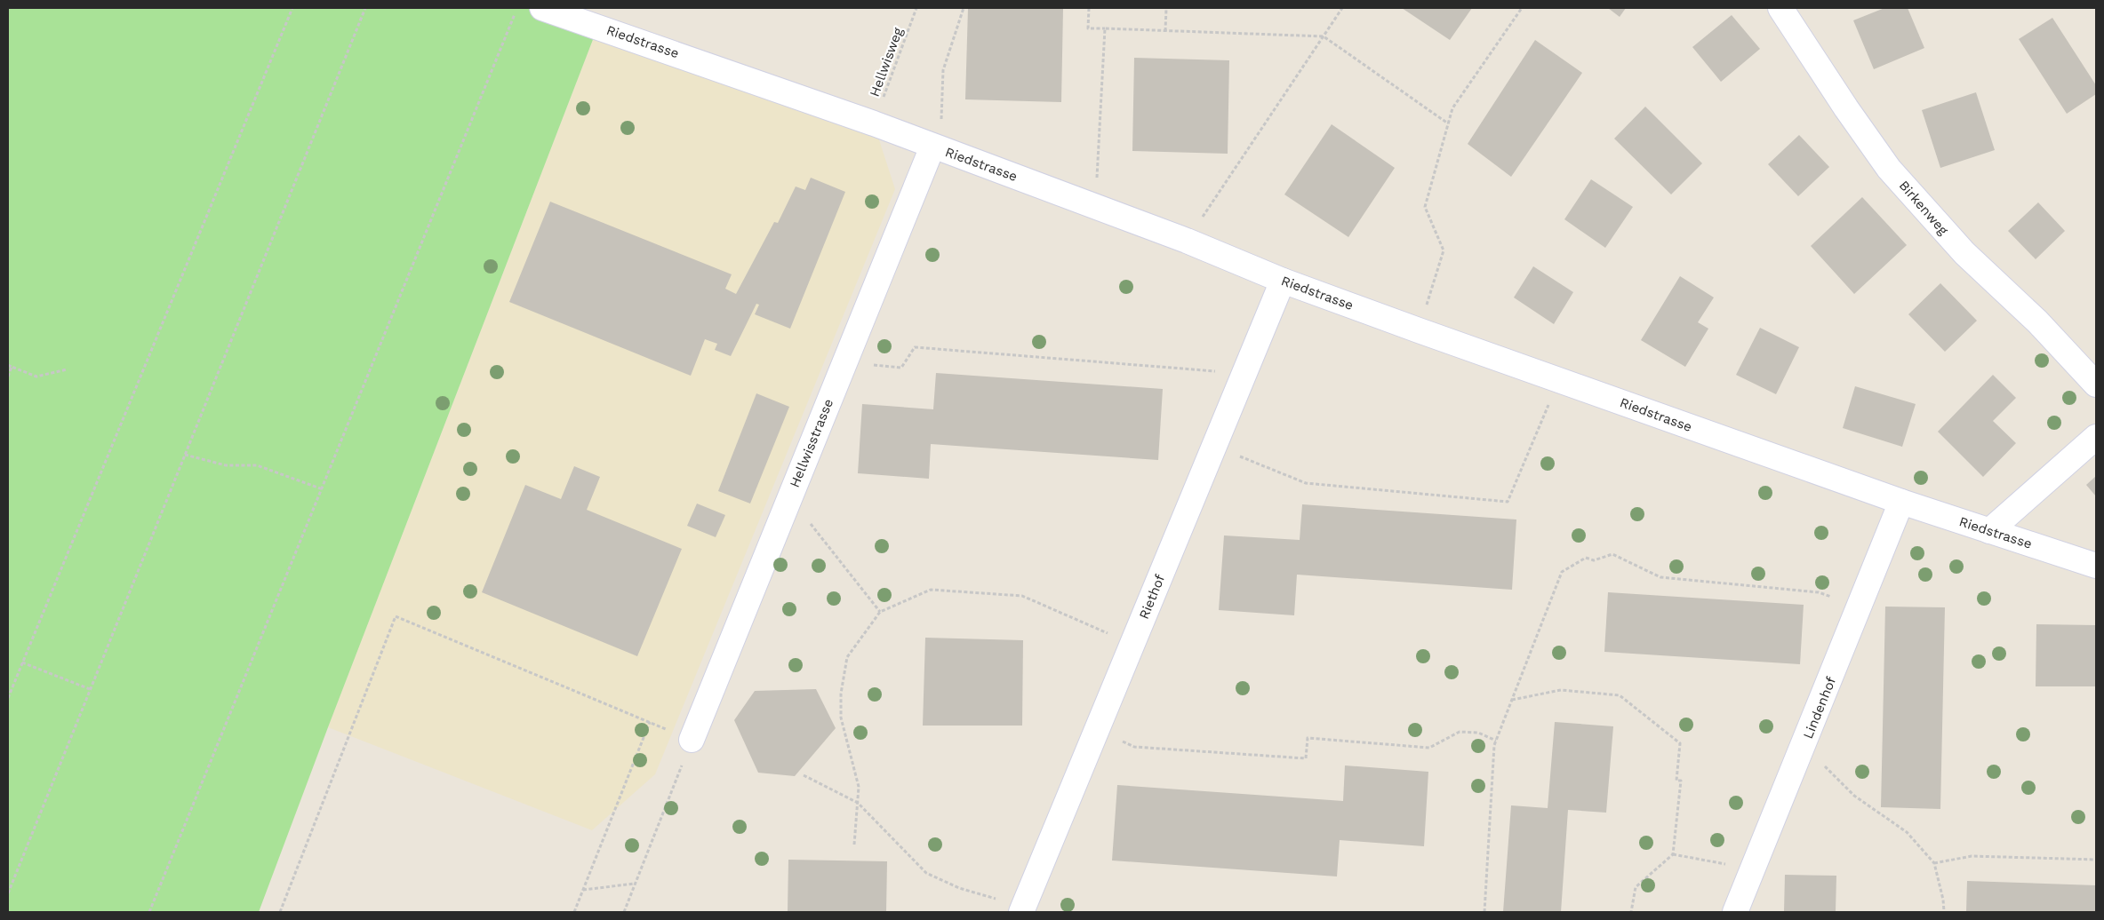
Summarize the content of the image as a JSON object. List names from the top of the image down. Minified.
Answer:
{"streets":{"street":["Riedstrasse","Birkenweg","Hellwisstrasse","Riethof","Lindenhof"],"path":["Hellwisweg"]},"crossings":[["Riedstrasse","Hellwisweg"],["Riedstrasse","Hellwisstrasse"],["Riedstrasse","Riethof"],["Riedstrasse","Lindenhof"]]}
